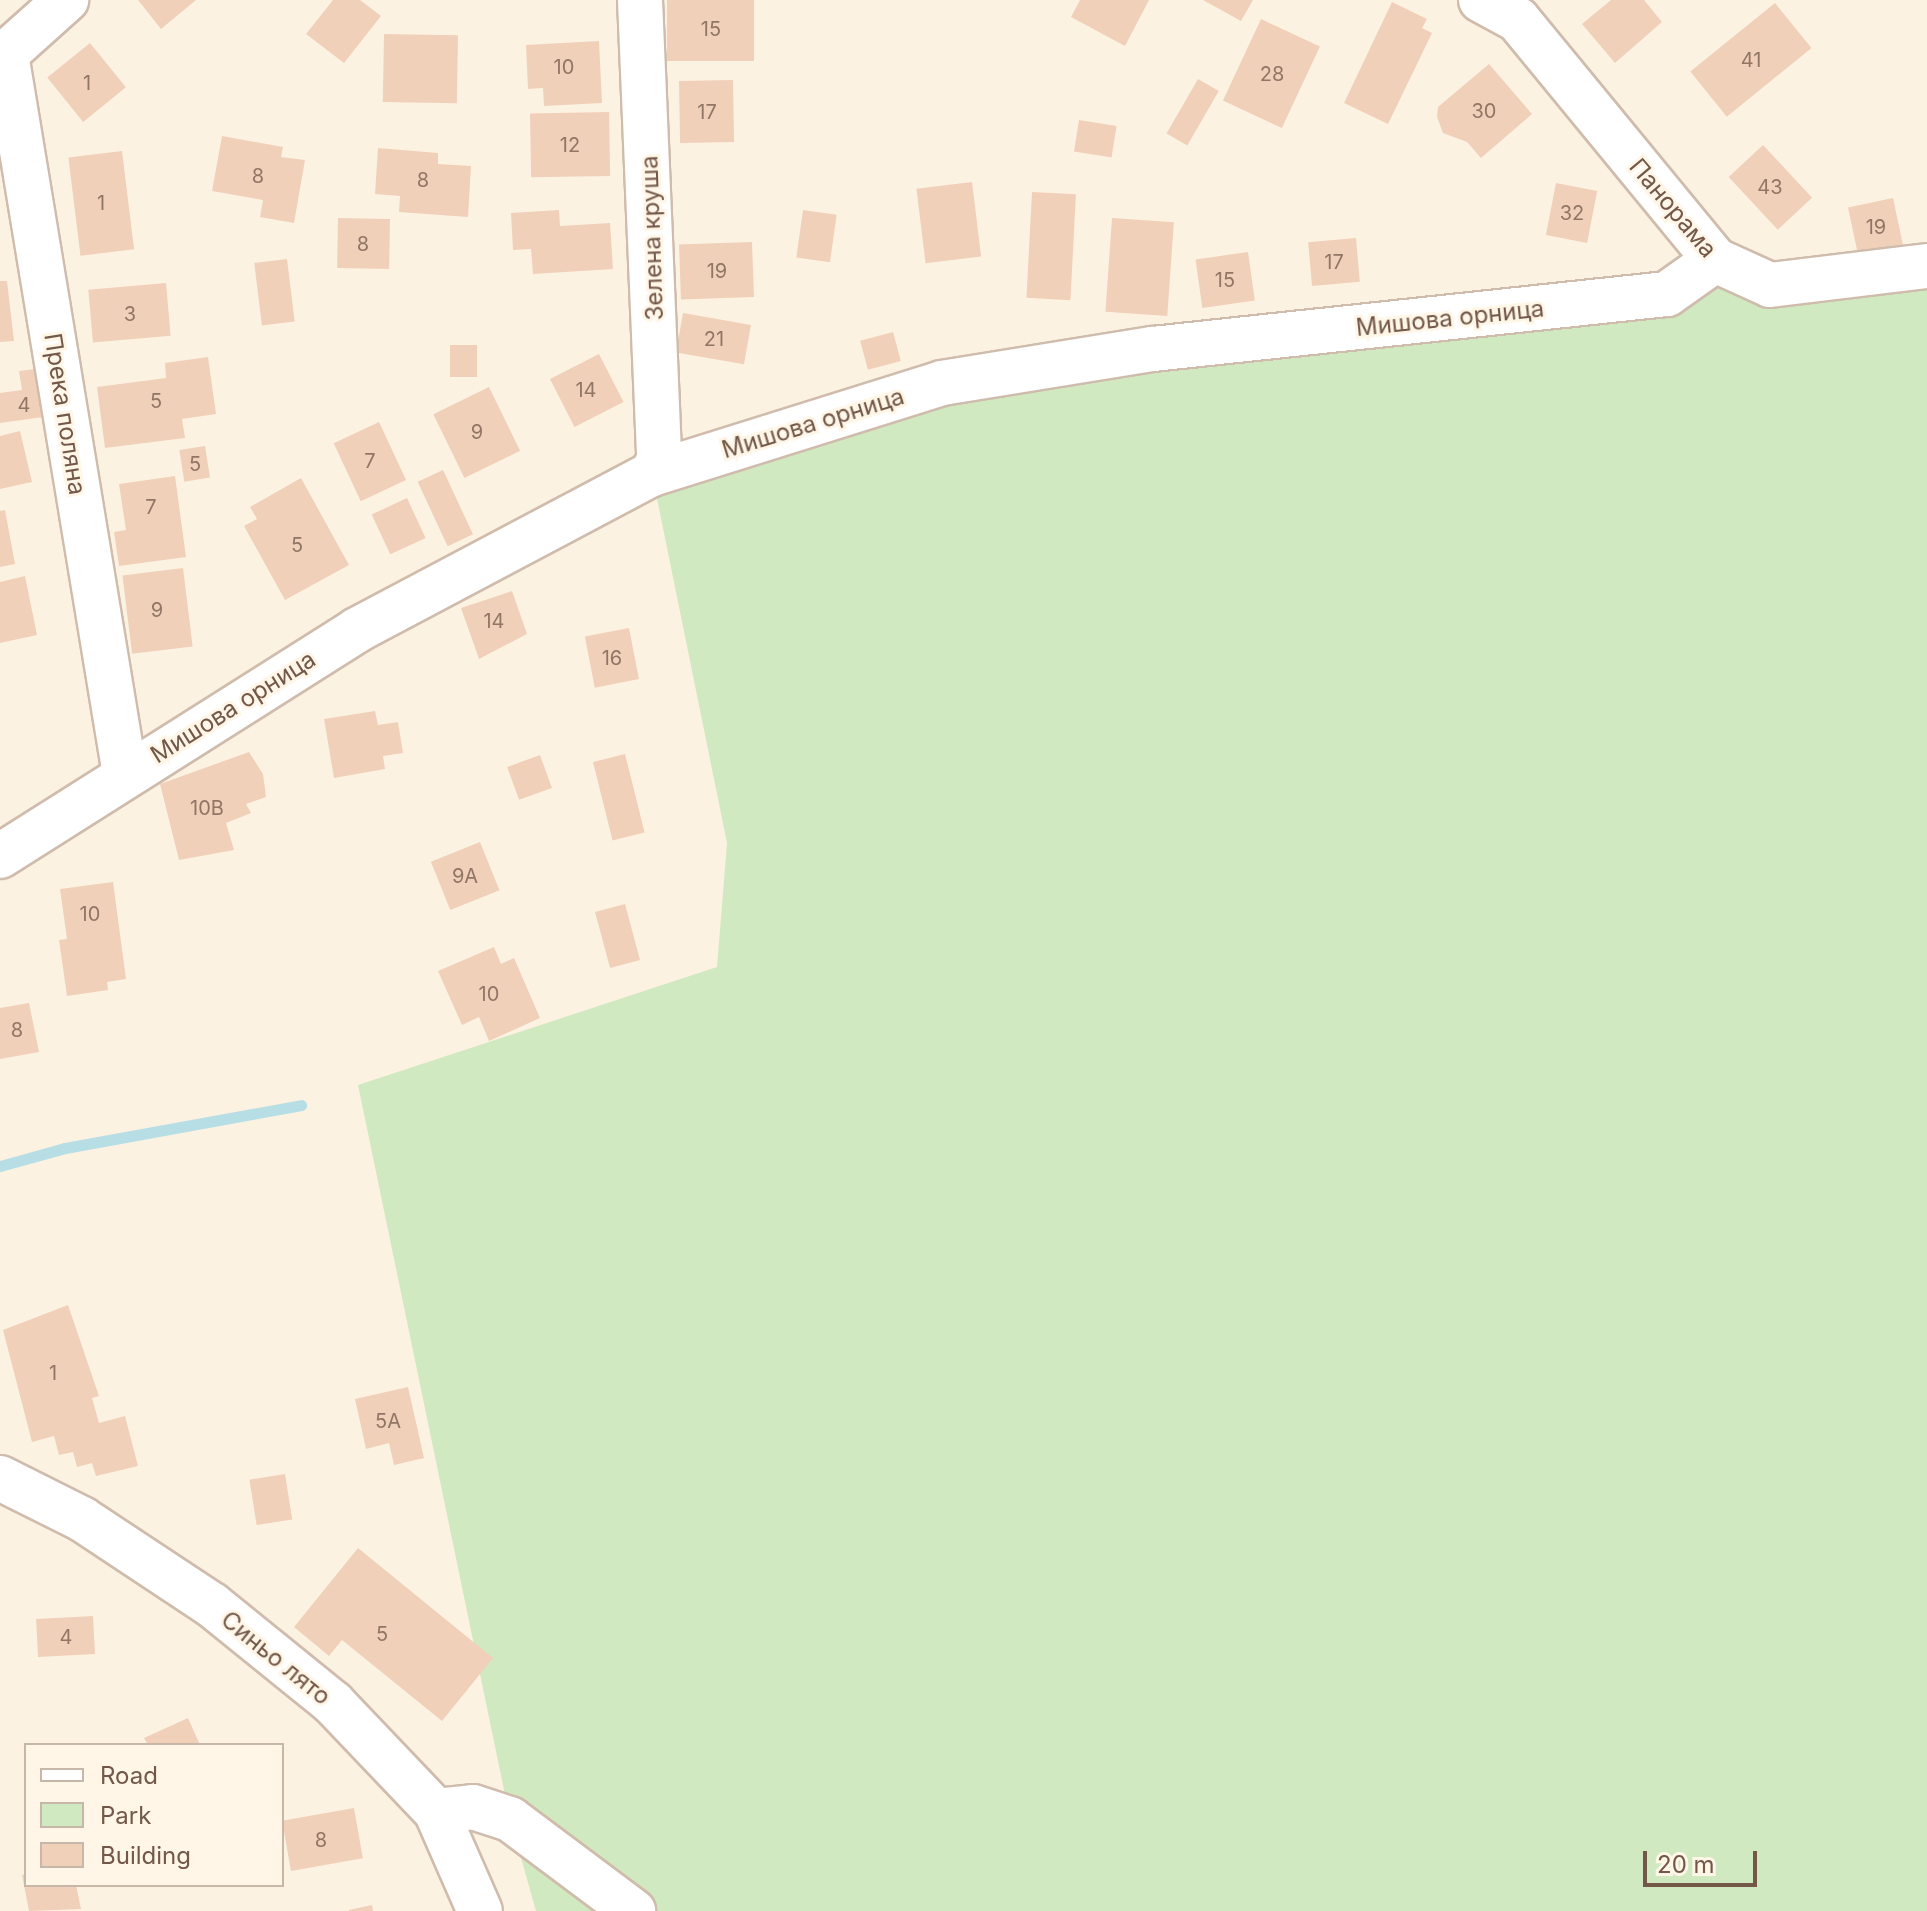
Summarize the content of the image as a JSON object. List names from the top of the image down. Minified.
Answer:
{"streets":{"street":["Панорама","Зелена круша","Мишова орница","Прека поляна","Синьо лято"]},"crossings":[["Панорама","Мишова орница"],["Зелена круша","Мишова орница"],["Мишова орница","Прека поляна"]],"house_numbers":["15","41","10","28","1","30","17","12","8","8","43","1","32","19","8","17","19","15","3","21","14","5","4","9","7","5","7","5","9","14","16","10В","9А","10","10","8","1","5А","5","4","8"],"legend":["Road","Park","Building"],"scale_bar":"20 m"}
